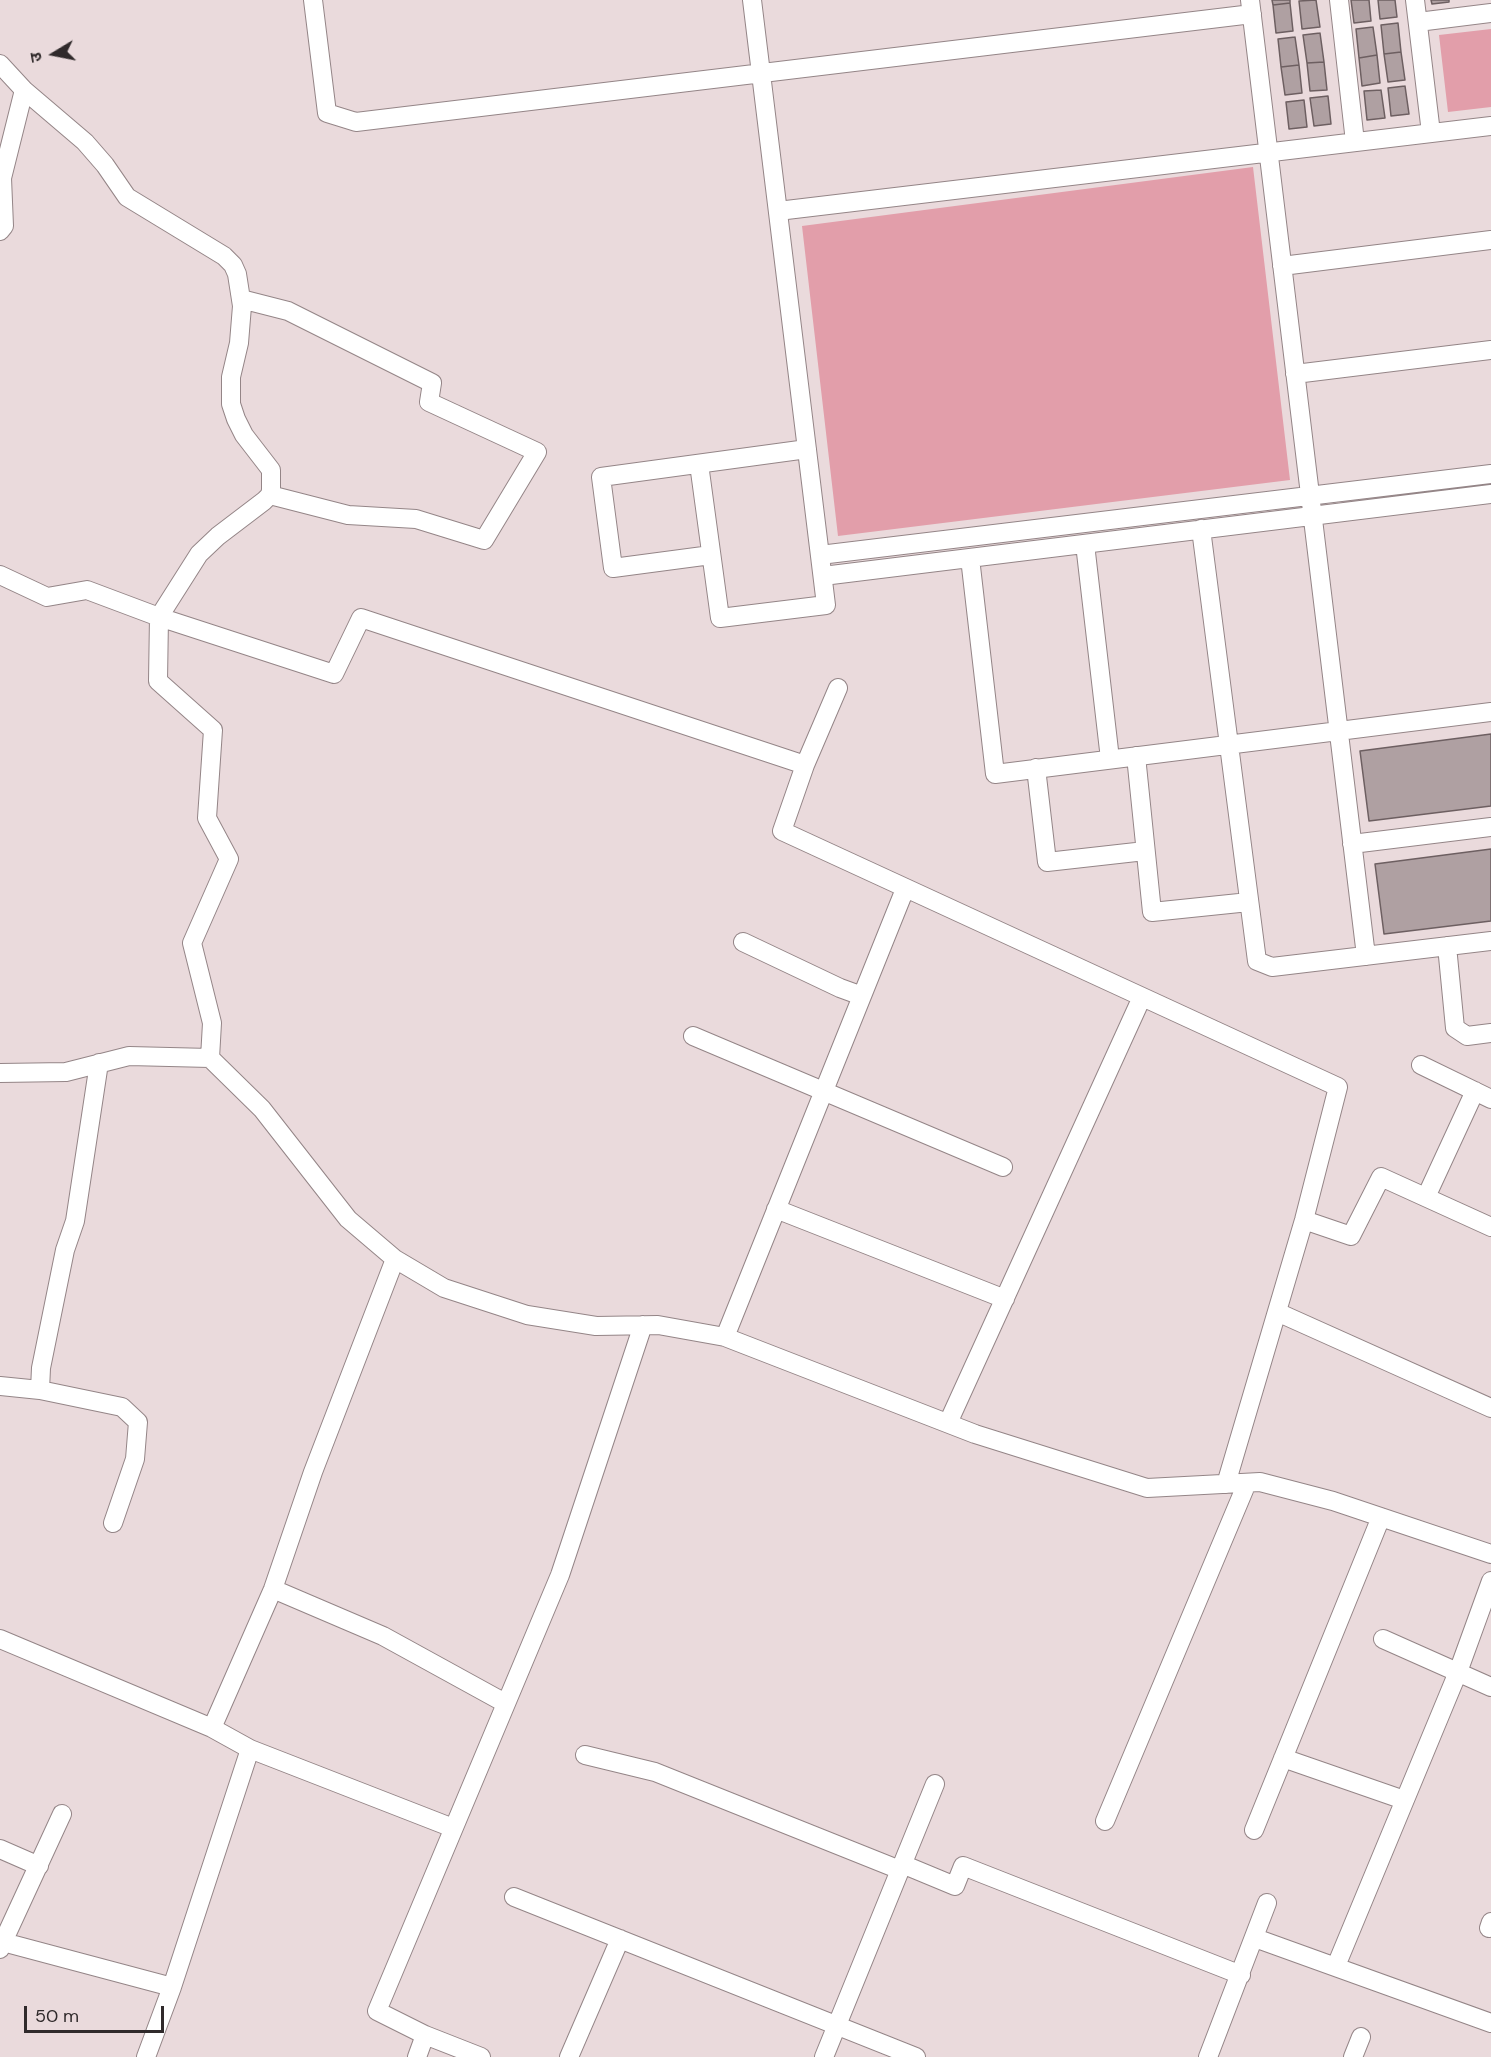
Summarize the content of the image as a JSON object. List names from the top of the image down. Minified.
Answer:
{"scale_bar":"50 m","north":"left"}
